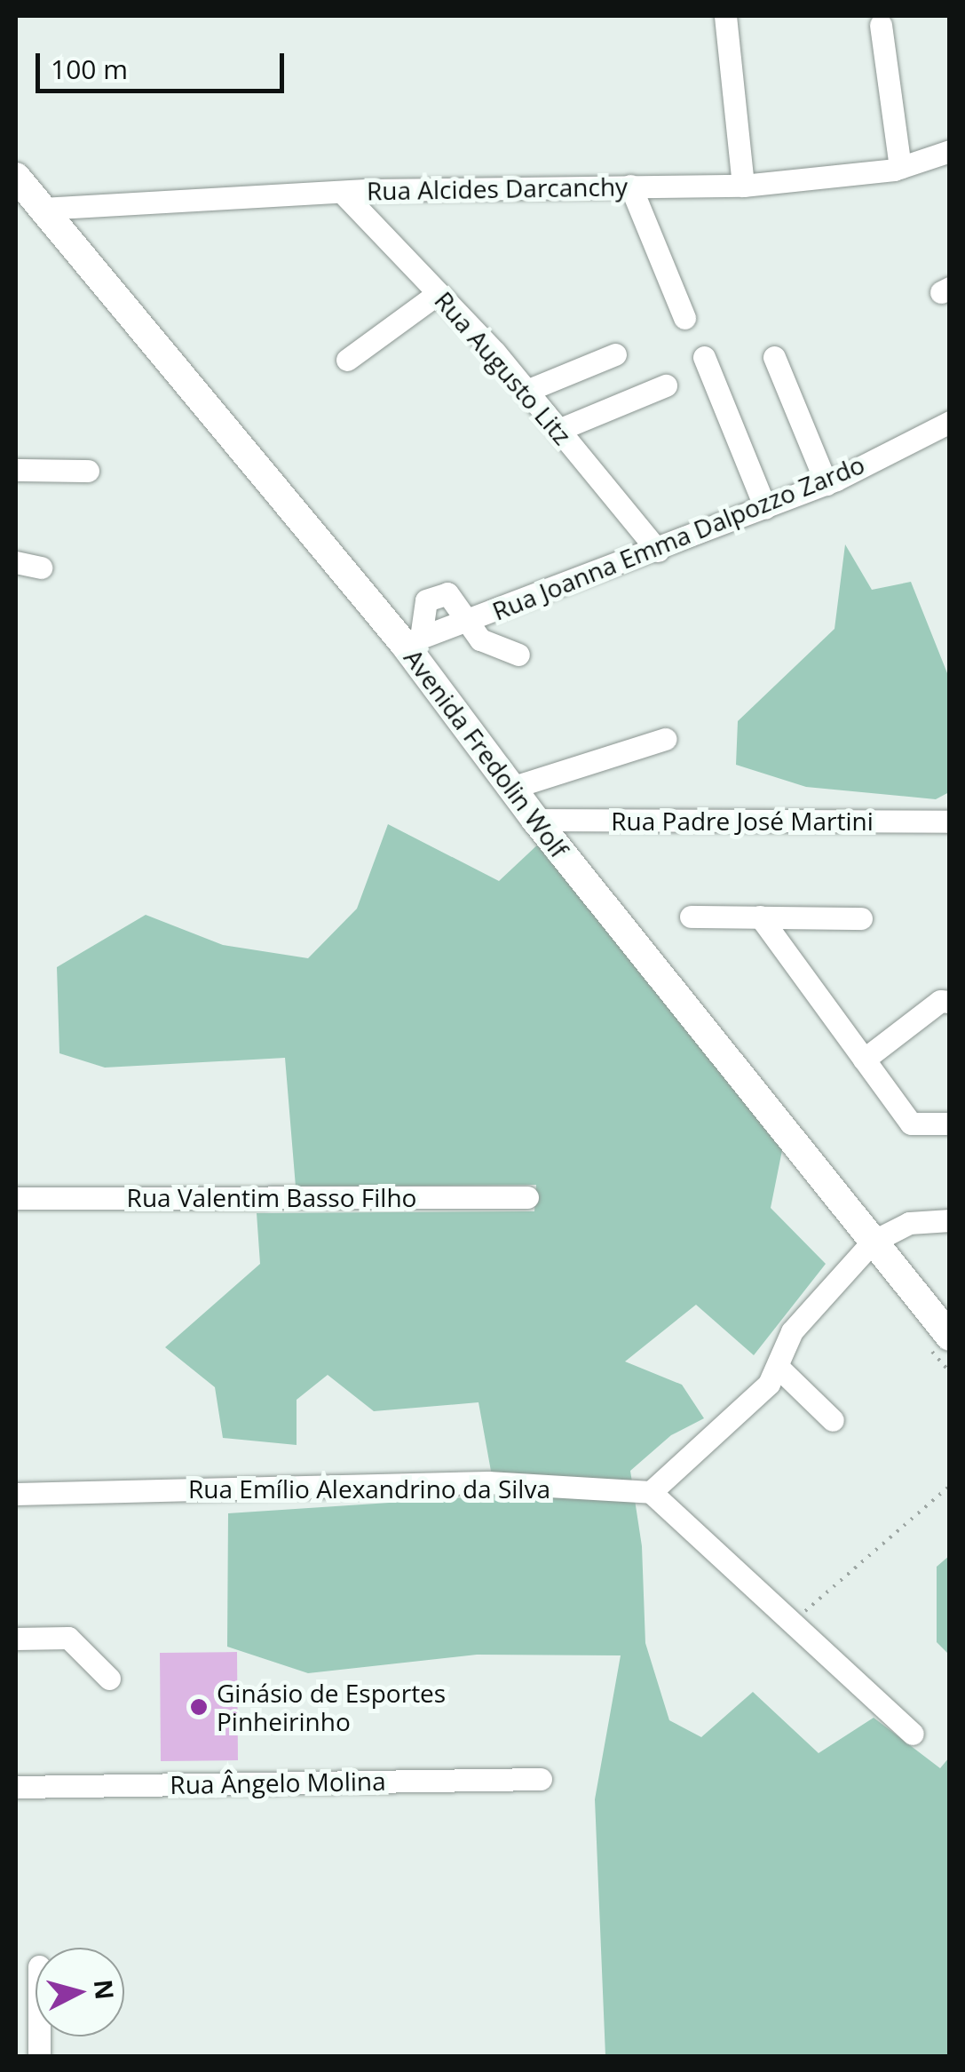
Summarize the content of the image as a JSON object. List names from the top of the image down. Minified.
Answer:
{"streets":{"main road":["Avenida Fredolin Wolf"],"street":["Rua Alcides Darcanchy","Rua Augusto Litz","Rua Joanna Emma Dalpozzo Zardo","Rua Padre José Martini","Rua Valentim Basso Filho","Rua Emílio Alexandrino da Silva","Rua Ângelo Molina"]},"crossings":[["Rua Alcides Darcanchy","Rua Augusto Litz"],["Rua Alcides Darcanchy","Avenida Fredolin Wolf"],["Rua Augusto Litz","Rua Joanna Emma Dalpozzo Zardo"],["Rua Joanna Emma Dalpozzo Zardo","Avenida Fredolin Wolf"],["Avenida Fredolin Wolf","Rua Padre José Martini"]],"places":["Ginásio de Esportes Pinheirinho"],"scale_bar":"100 m","north":"right"}
